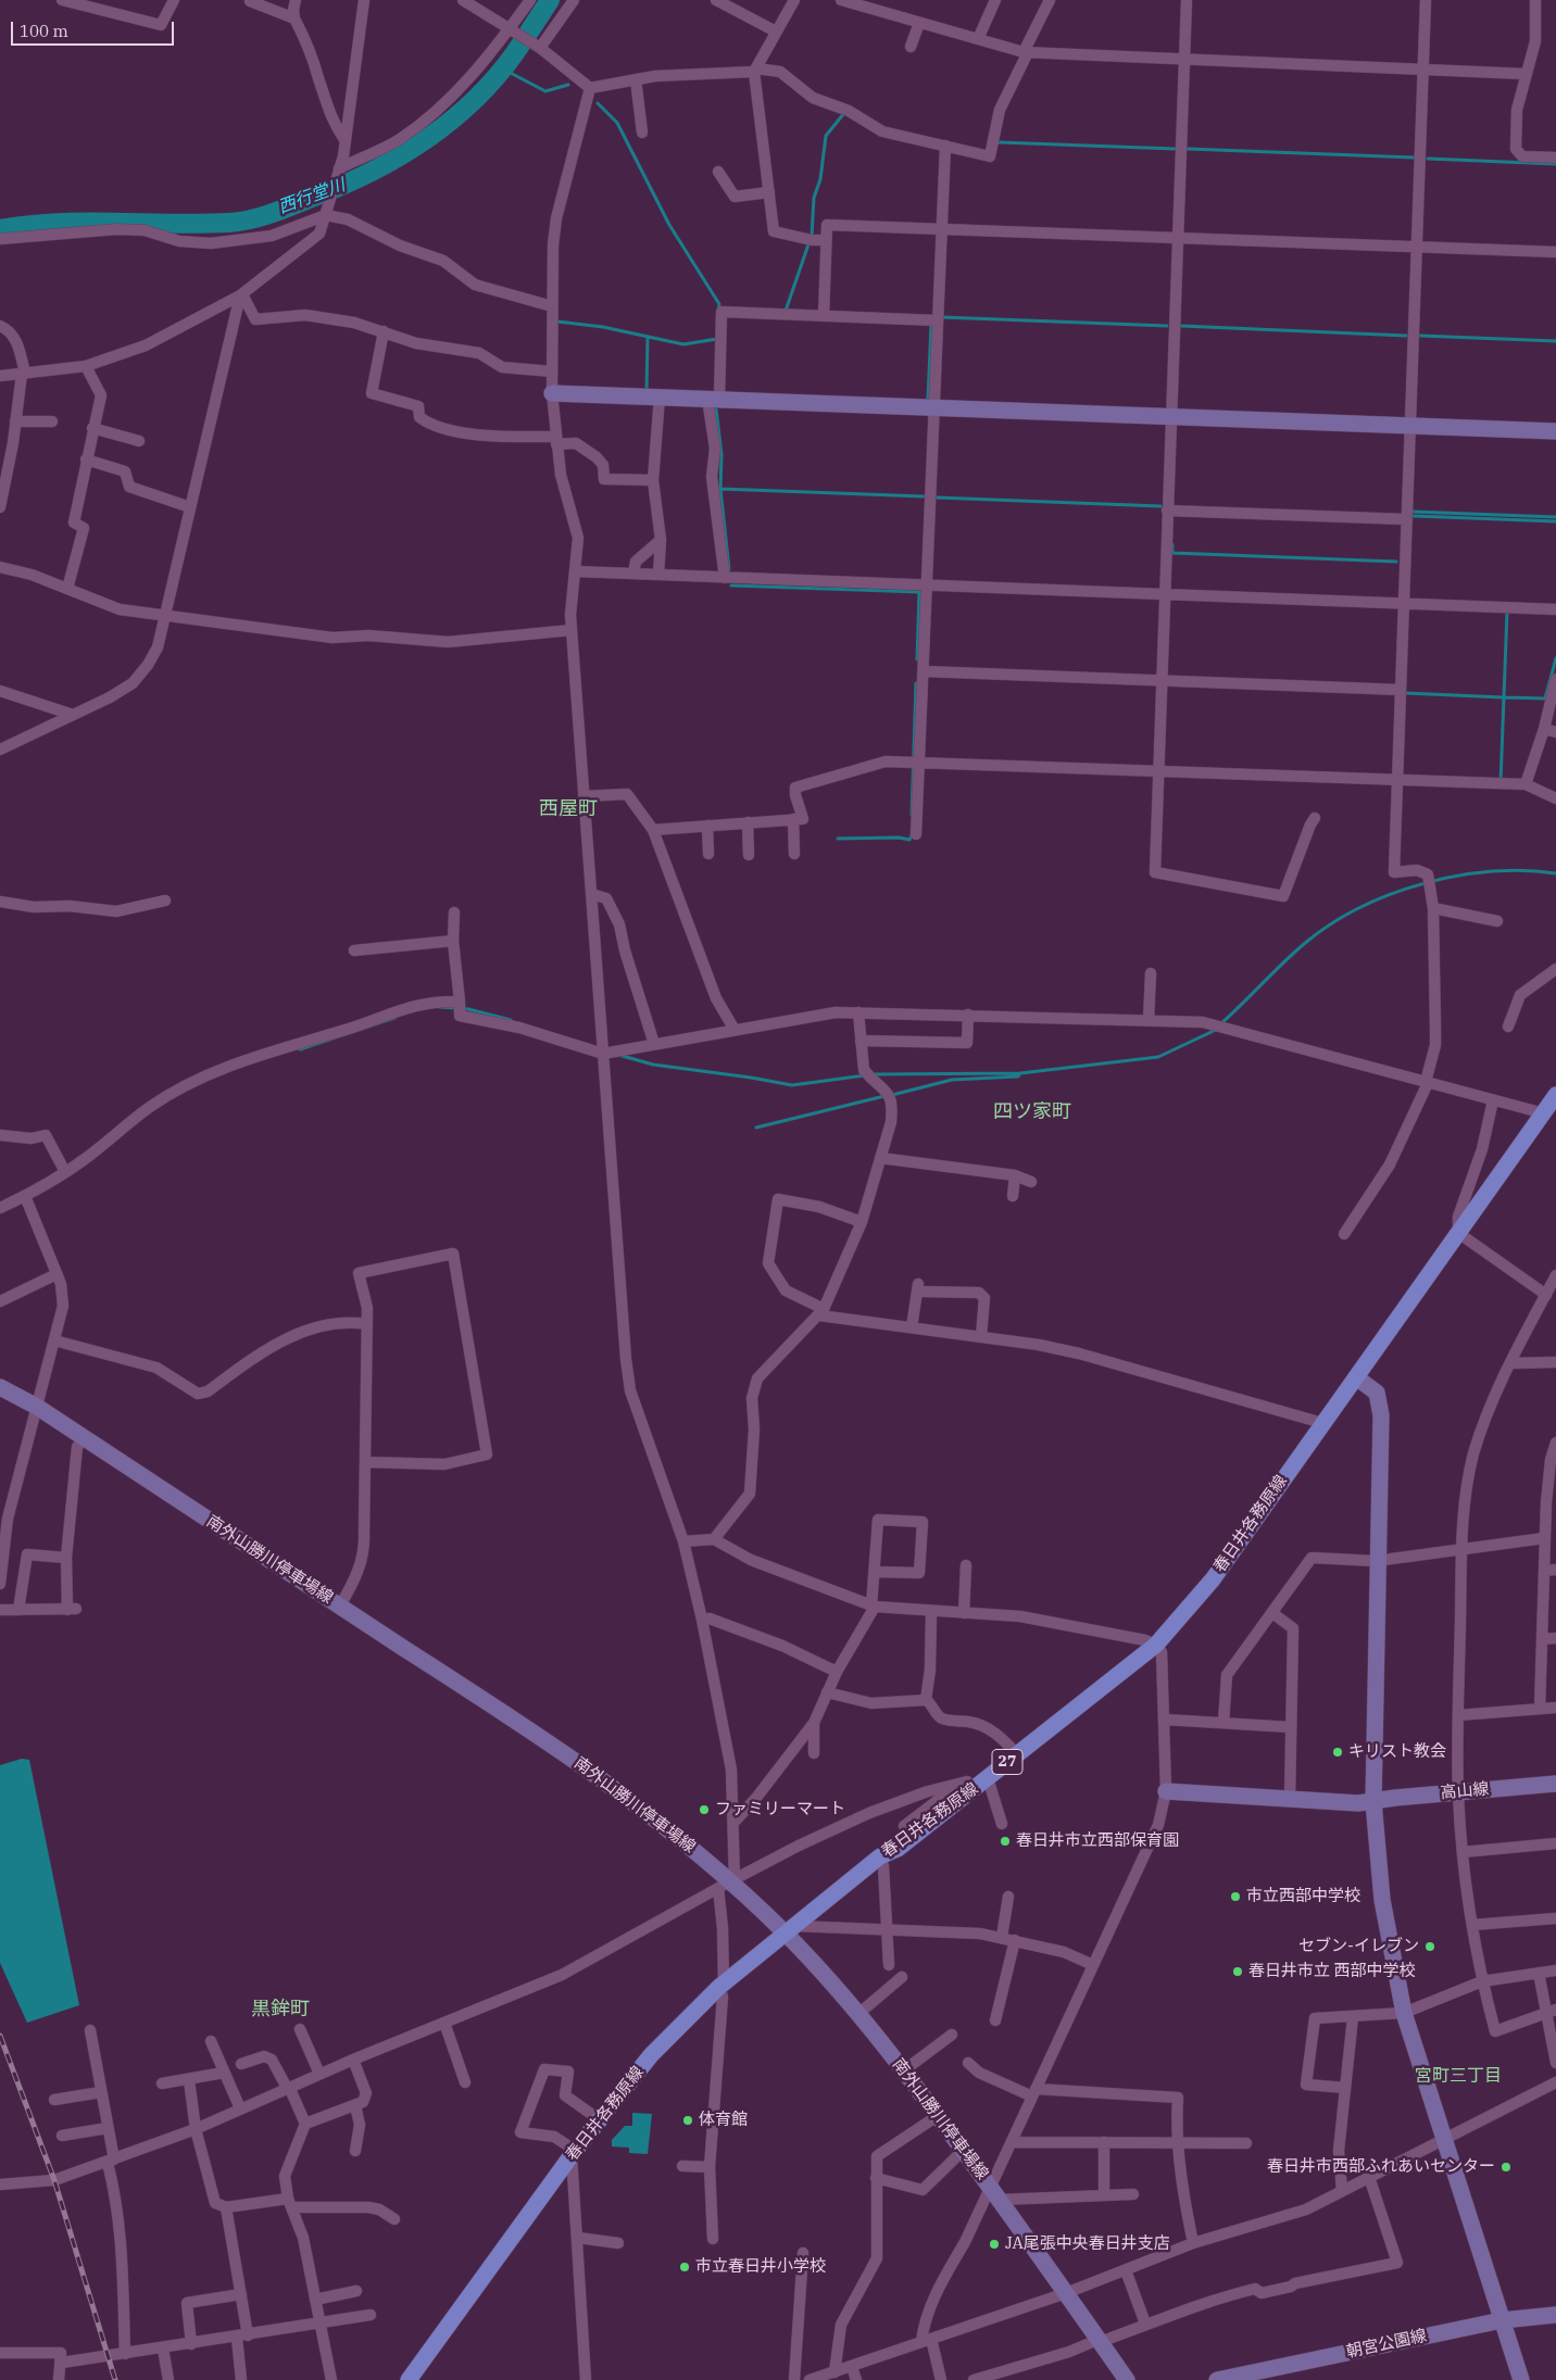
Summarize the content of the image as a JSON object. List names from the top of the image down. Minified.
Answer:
{"streets":{"main road":["春日井各務原線","27"],"street":["南外山勝川停車場線","高山線","朝宮公園線"]},"crossings":[["春日井各務原線","南外山勝川停車場線"]],"districts":["西屋町","四ツ家町","黒鉾町","宮町三丁目"],"water":["西行堂川"],"places":["キリスト教会","ファミリーマート","春日井市立西部保育園","市立西部中学校","セブン-イレブン","春日井市立 西部中学校","体育館","春日井市西部ふれあいセンター","JA尾張中央春日井支店","市立春日井小学校"],"scale_bar":"100 m"}
